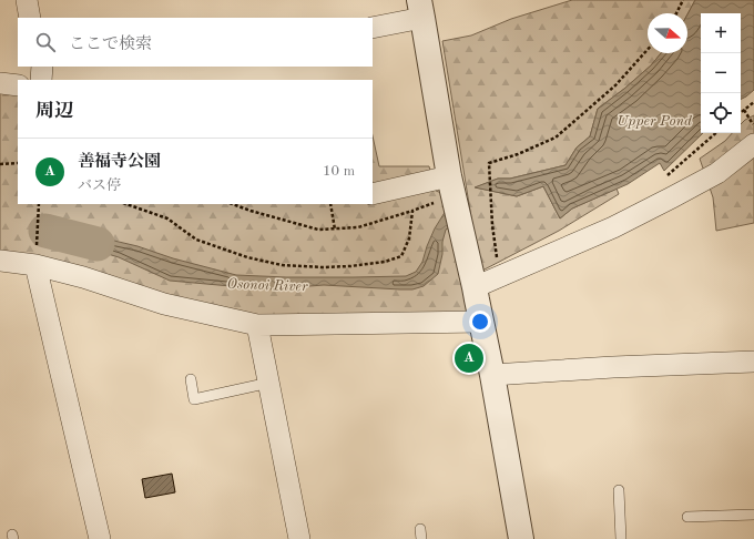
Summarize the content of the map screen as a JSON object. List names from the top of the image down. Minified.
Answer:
{"water":["Upper Pond","Osonoi River"],"north":"right","page":{"map_buttons":["+","−"],"search":"ここで検索","heading":"周辺","list":[{"mark":"A","name":"善福寺公園","note":"バス停","value":"10 m"}],"pins":"A"}}
